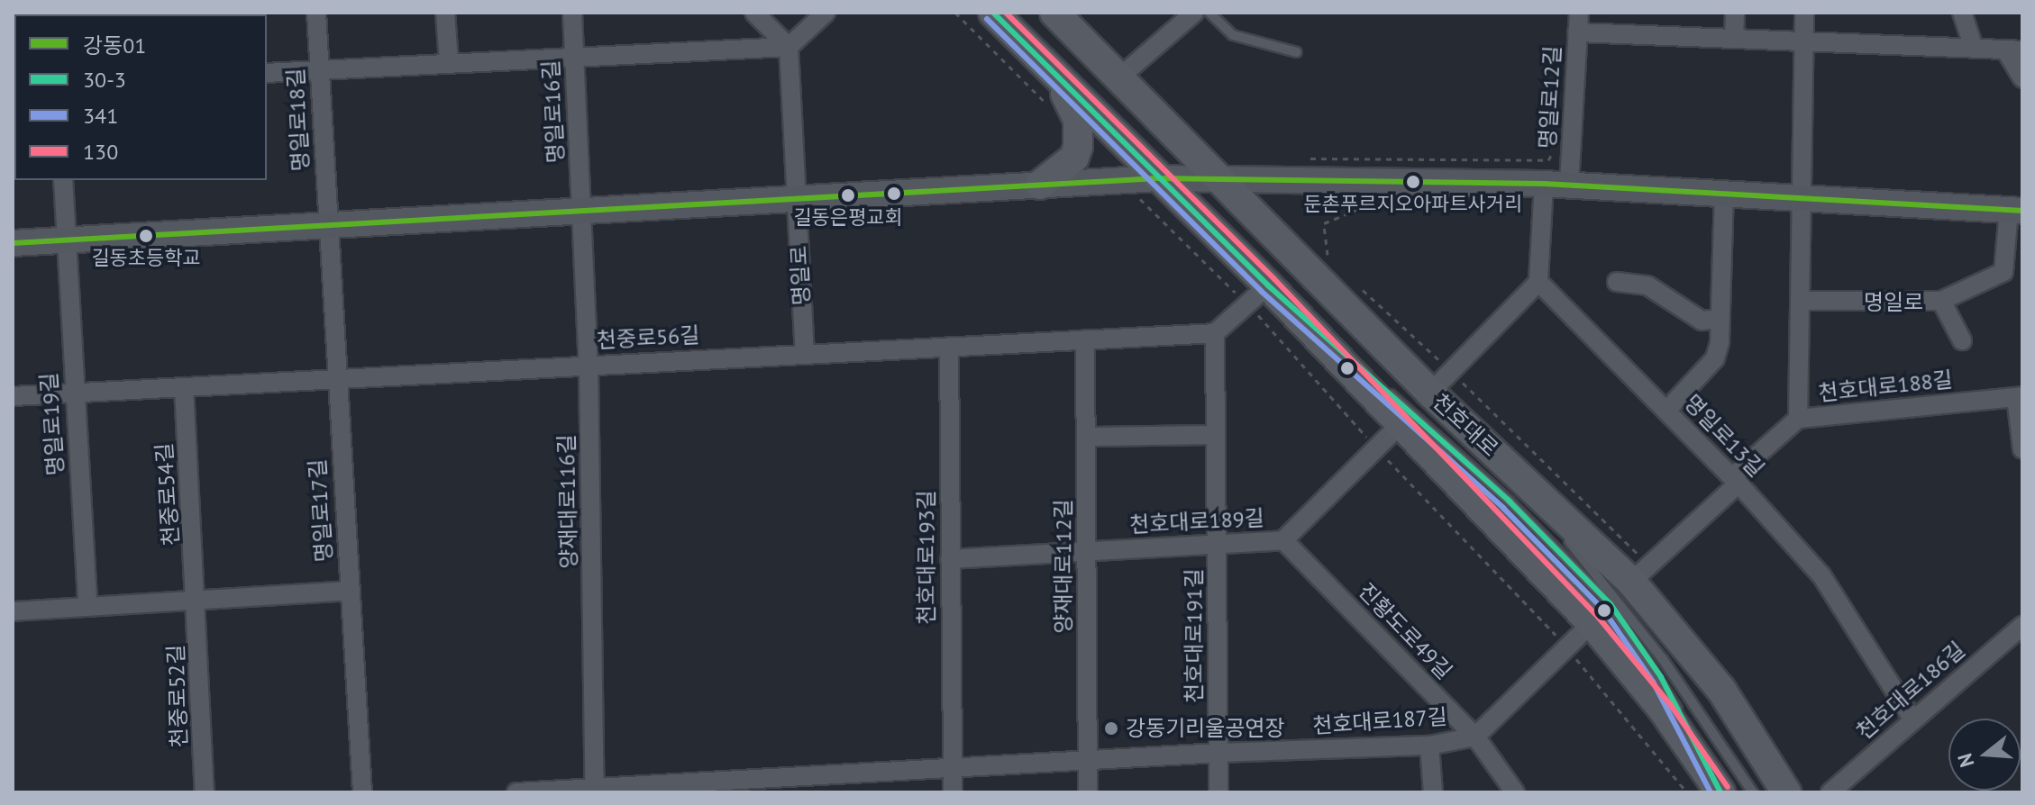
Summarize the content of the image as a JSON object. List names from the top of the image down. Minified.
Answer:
{"streets":{"main road":["천호대로"],"street":["명일로12길","명일로16길","명일로18길","명일로","천중로56길","천호대로188길","명일로19길","명일로13길","천중로54길","양재대로116길","명일로17길","천호대로189길","천호대로193길","양재대로112길","진황도로49길","천호대로191길","천호대로186길","천중로52길","천호대로187길"]},"crossings":[["명일로12길","명일로"],["명일로16길","명일로"],["명일로16길","양재대로116길"],["명일로18길","명일로"],["명일로18길","명일로17길"],["명일로","천중로56길"],["명일로","천호대로188길"],["명일로","명일로19길"],["명일로","천호대로"],["명일로","양재대로116길"],["명일로","명일로17길"],["천중로56길","명일로19길"],["천중로56길","천중로54길"],["천중로56길","양재대로116길"],["천중로56길","명일로17길"],["천중로56길","천호대로193길"],["천중로56길","양재대로112길"],["천중로56길","천호대로191길"],["천호대로188길","천호대로"],["천호대로188길","명일로13길"],["명일로13길","천호대로186길"],["천중로54길","천중로52길"],["양재대로116길","천호대로187길"],["천호대로189길","천호대로193길"],["천호대로189길","양재대로112길"],["천호대로189길","진황도로49길"],["천호대로189길","천호대로191길"],["천호대로193길","천호대로187길"],["양재대로112길","천호대로187길"],["진황도로49길","천호대로187길"],["천호대로191길","천호대로187길"]],"places":["둔촌푸르지오아파트사거리","길동은평교회","길동초등학교","강동기리울공연장"],"lines":["transit line 30-3","transit line 130","transit line 341","transit line 강동01"],"legend":["강동01","30-3","341","130"],"north":"left"}
